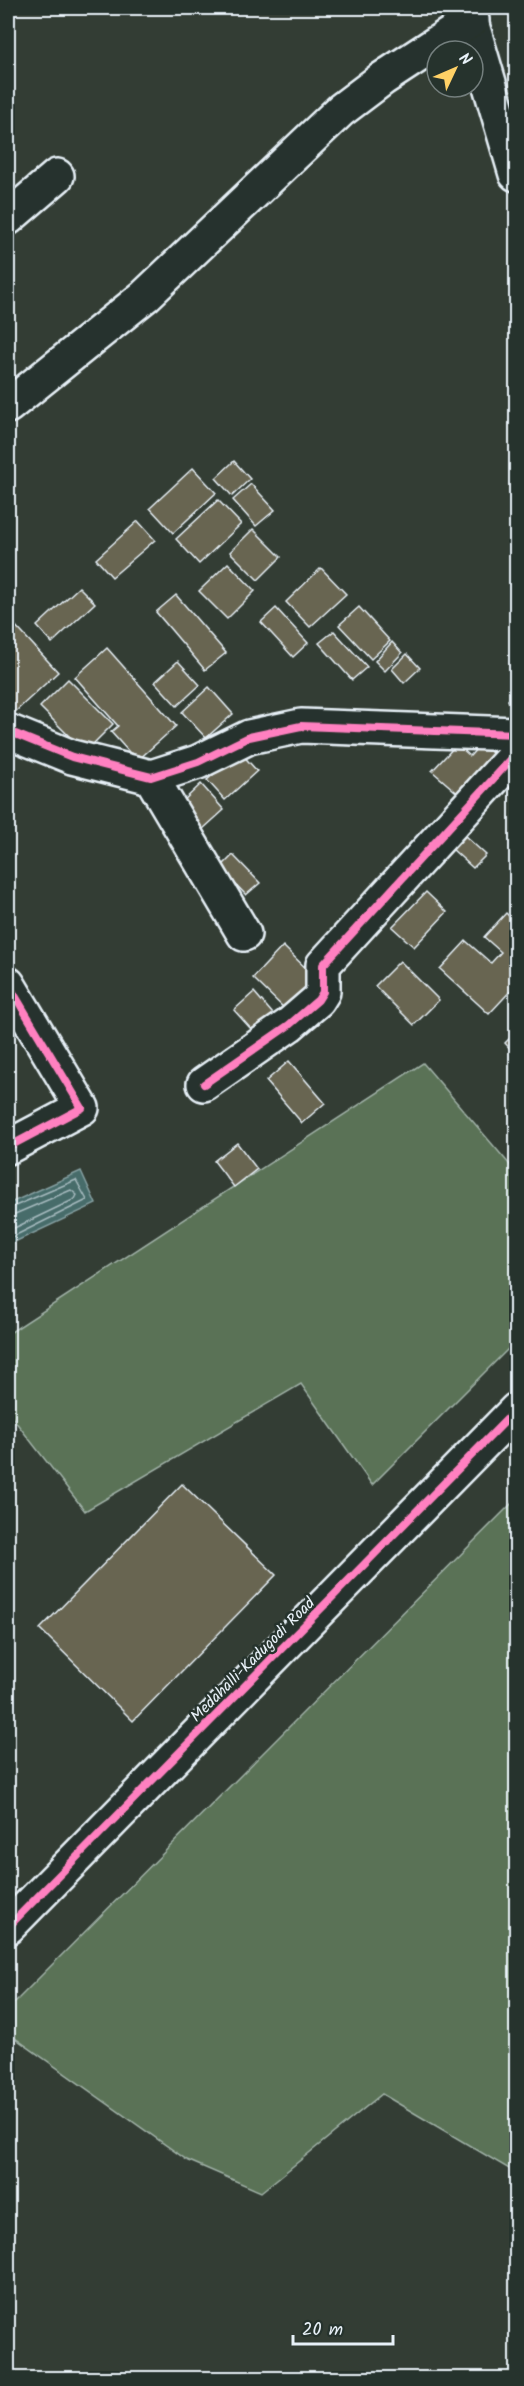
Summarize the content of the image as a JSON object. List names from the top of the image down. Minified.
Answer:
{"streets":{"street":["Medahalli-Kadugodi Road"]},"scale_bar":"20 m","north":"top right"}
